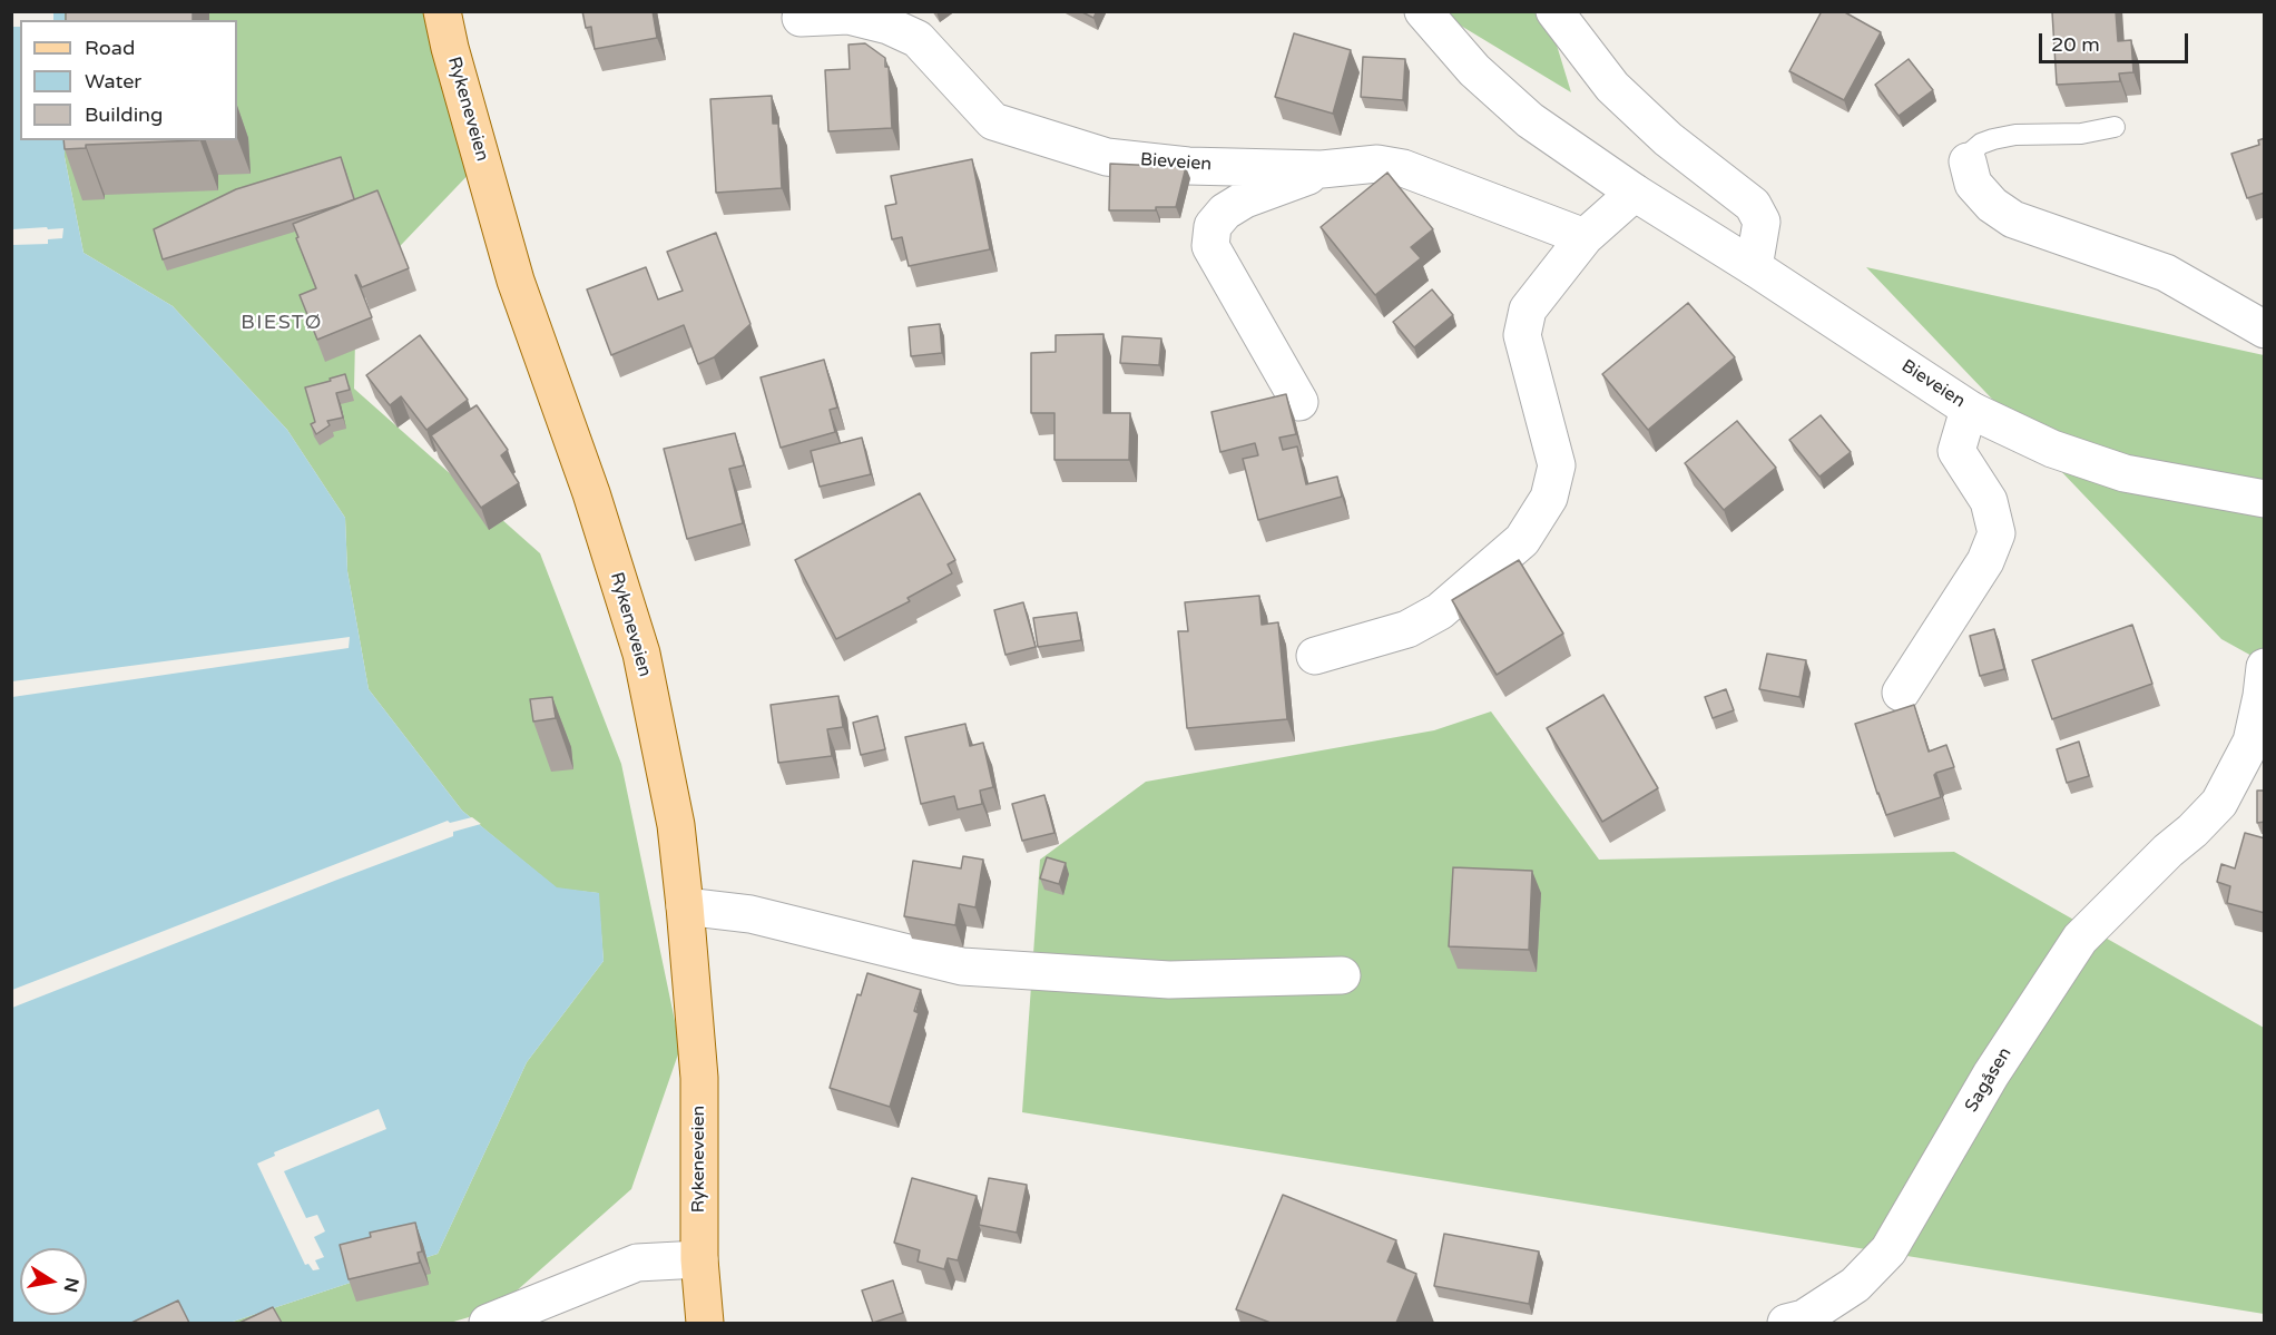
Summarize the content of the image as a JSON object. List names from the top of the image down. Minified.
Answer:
{"streets":{"main road":["Rykeneveien"],"street":["Bieveien","Sagåsen"]},"districts":["BIESTØ"],"legend":["Road","Water","Building"],"scale_bar":"20 m","north":"right"}
